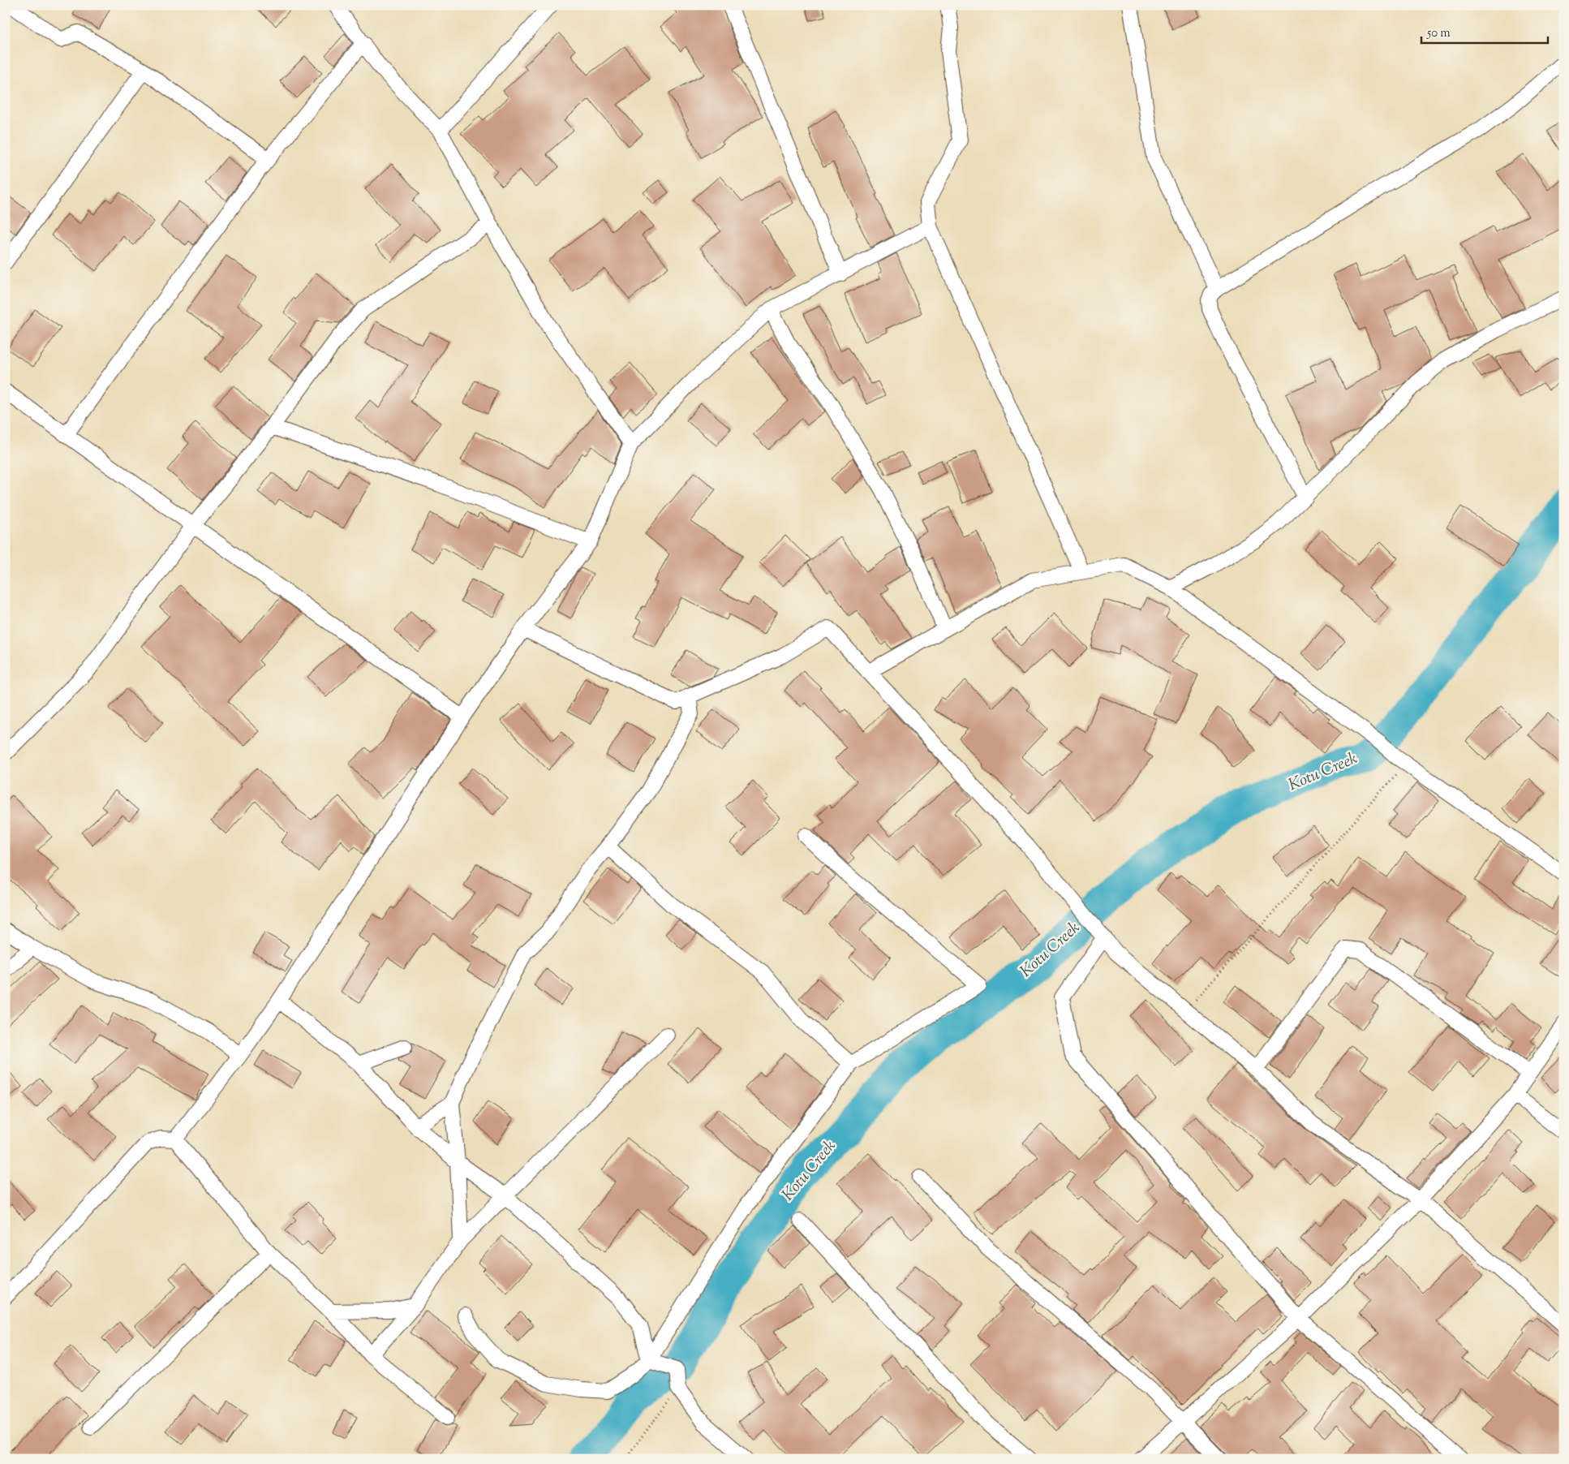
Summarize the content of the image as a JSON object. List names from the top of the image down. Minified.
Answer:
{"water":["Kotu Creek"],"scale_bar":"50 m"}
